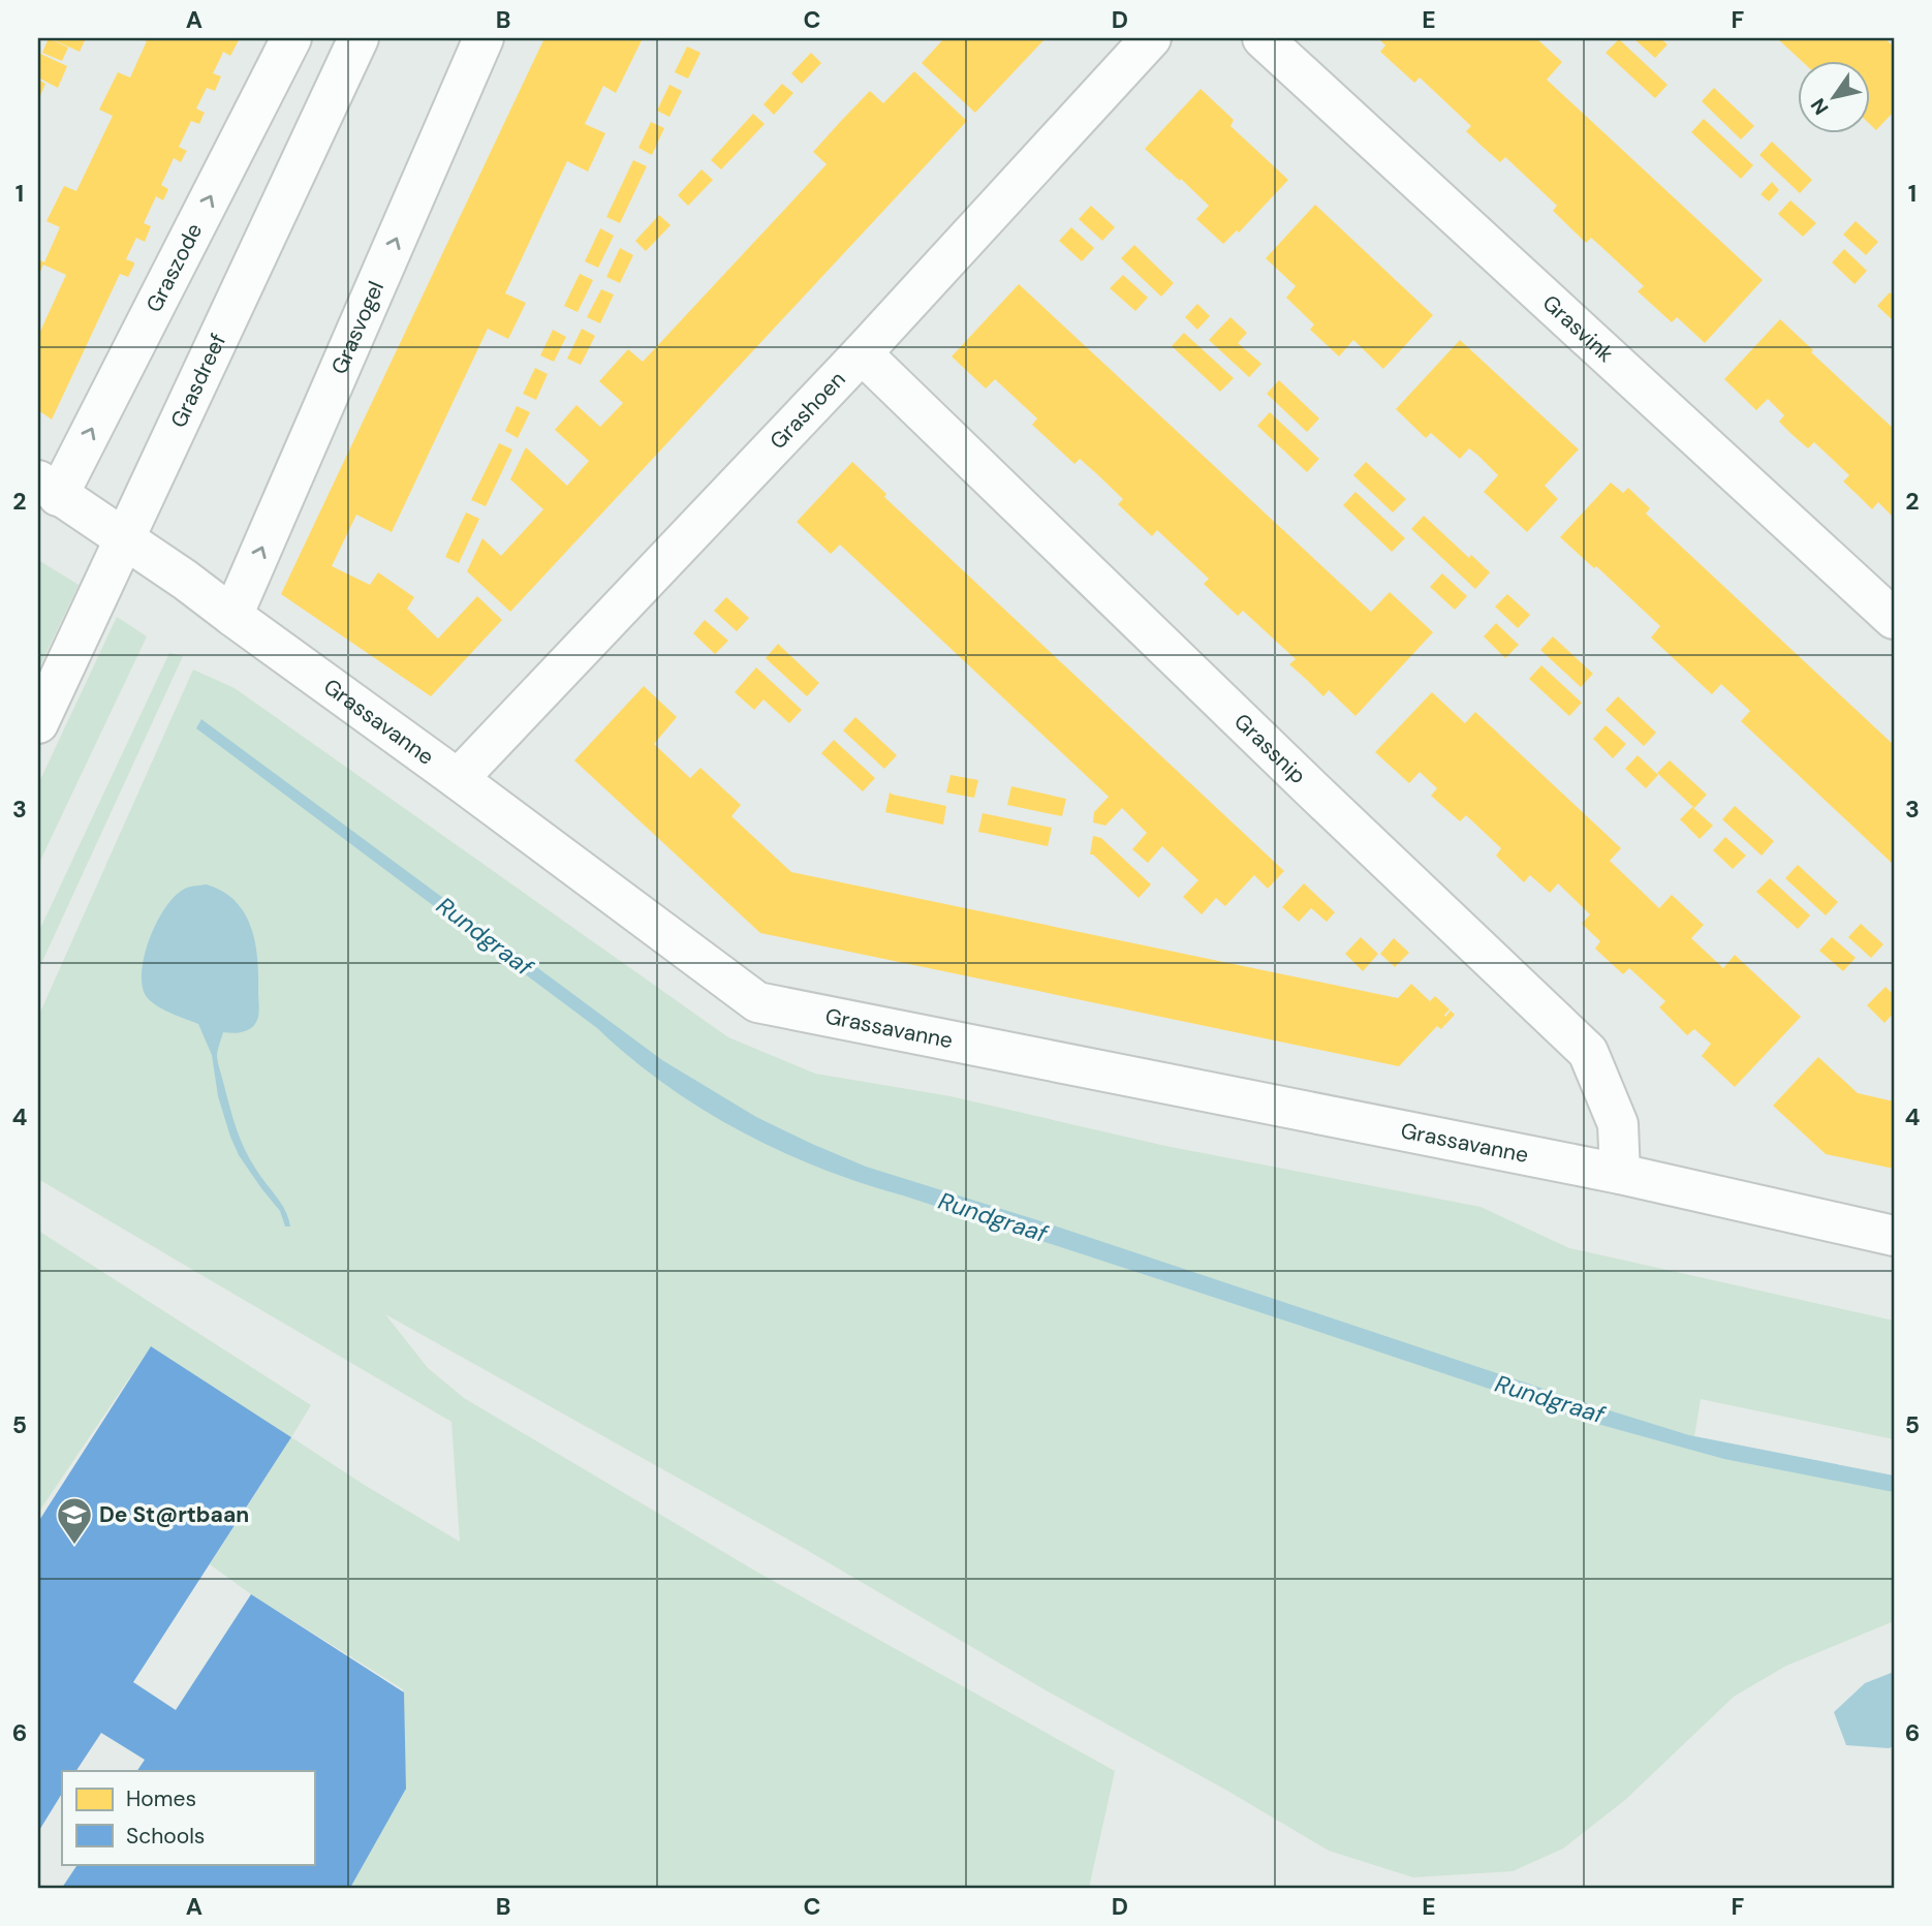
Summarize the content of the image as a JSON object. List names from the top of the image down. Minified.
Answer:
{"streets":{"street":["Graszode","Grasvogel","Grasvink","Grasdreef","Grashoen","Grassavanne","Grassnip"]},"crossings":[["Graszode","Grassavanne"],["Grasvogel","Grassavanne"],["Grasdreef","Grassavanne"],["Grashoen","Grassavanne"],["Grashoen","Grassnip"],["Grassavanne","Grassnip"]],"one_way":["Graszode","Grasvogel"],"water":["Rundgraaf"],"places":{"school or university":["De St@rtbaan"]},"legend":["Homes","Schools"],"north":"bottom left","grid":{"columns":["A","B","C","D","E","F"],"rows":["1","2","3","4","5","6"]}}
